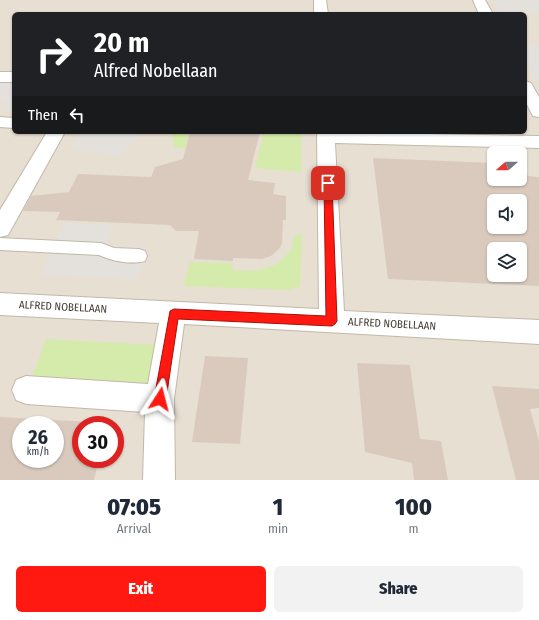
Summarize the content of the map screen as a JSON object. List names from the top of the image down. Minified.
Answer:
{"streets":{"street":["ALFRED NOBELLAAN"]},"north":"left","page":{"turn":["20 m","Alfred Nobellaan"],"then":"Then","speed":"26 km/h","limit":"30","eta":["07:05","Arrival","1","min","100","m"],"buttons":["Exit","Share"]}}
